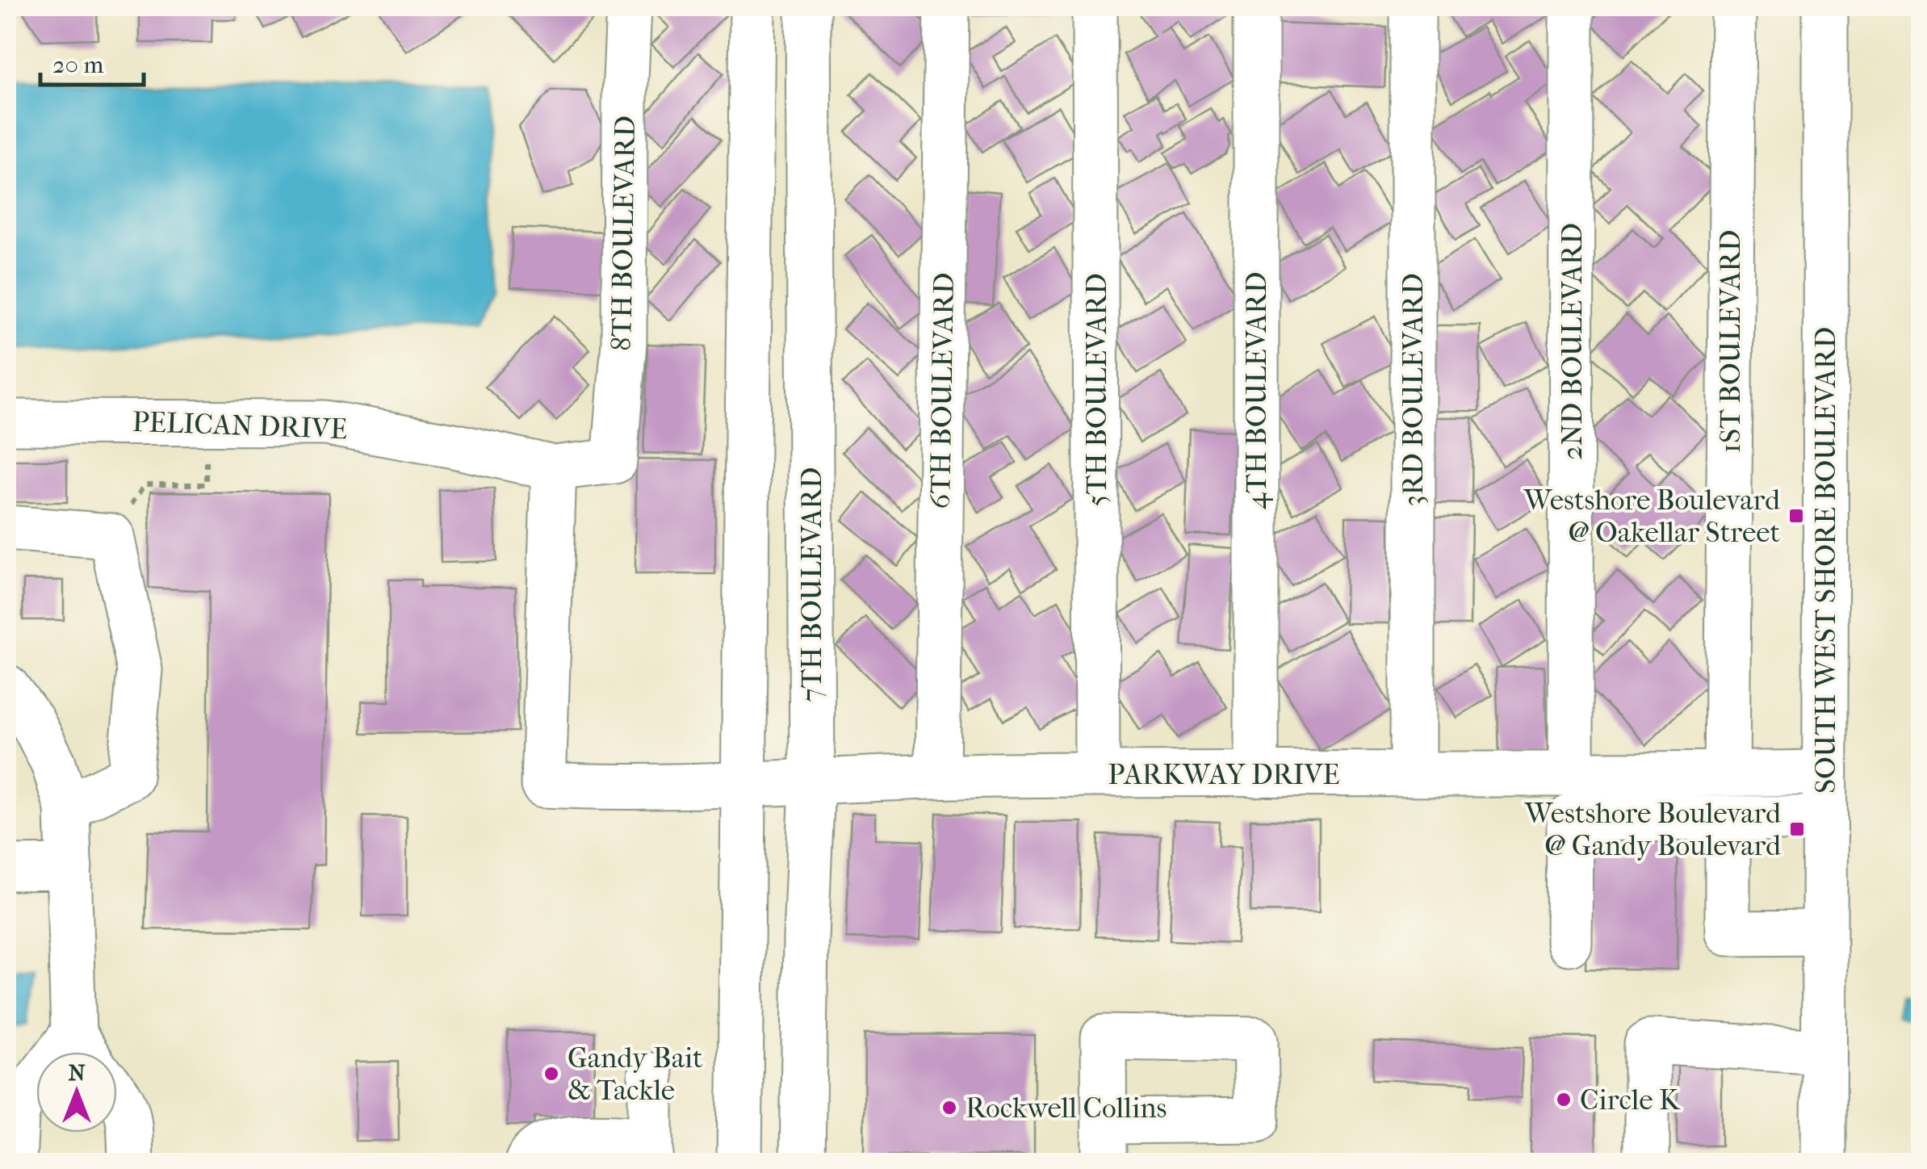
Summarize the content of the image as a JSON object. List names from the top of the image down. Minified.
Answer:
{"streets":{"street":["8TH BOULEVARD","2ND BOULEVARD","1ST BOULEVARD","5TH BOULEVARD","3RD BOULEVARD","6TH BOULEVARD","4TH BOULEVARD","PELICAN DRIVE","SOUTH WEST SHORE BOULEVARD","7TH BOULEVARD","PARKWAY DRIVE"]},"crossings":[["8TH BOULEVARD","PELICAN DRIVE"],["2ND BOULEVARD","PARKWAY DRIVE"],["1ST BOULEVARD","PARKWAY DRIVE"],["5TH BOULEVARD","PARKWAY DRIVE"],["3RD BOULEVARD","PARKWAY DRIVE"],["6TH BOULEVARD","PARKWAY DRIVE"],["4TH BOULEVARD","PARKWAY DRIVE"],["PELICAN DRIVE","PARKWAY DRIVE"],["SOUTH WEST SHORE BOULEVARD","PARKWAY DRIVE"],["7TH BOULEVARD","PARKWAY DRIVE"]],"places":{"transit":["Westshore Boulevard @ Oakellar Street","Westshore Boulevard @ Gandy Boulevard"],"other":["Gandy Bait & Tackle","Circle K","Rockwell Collins"]},"scale_bar":"20 m","north":"top"}
